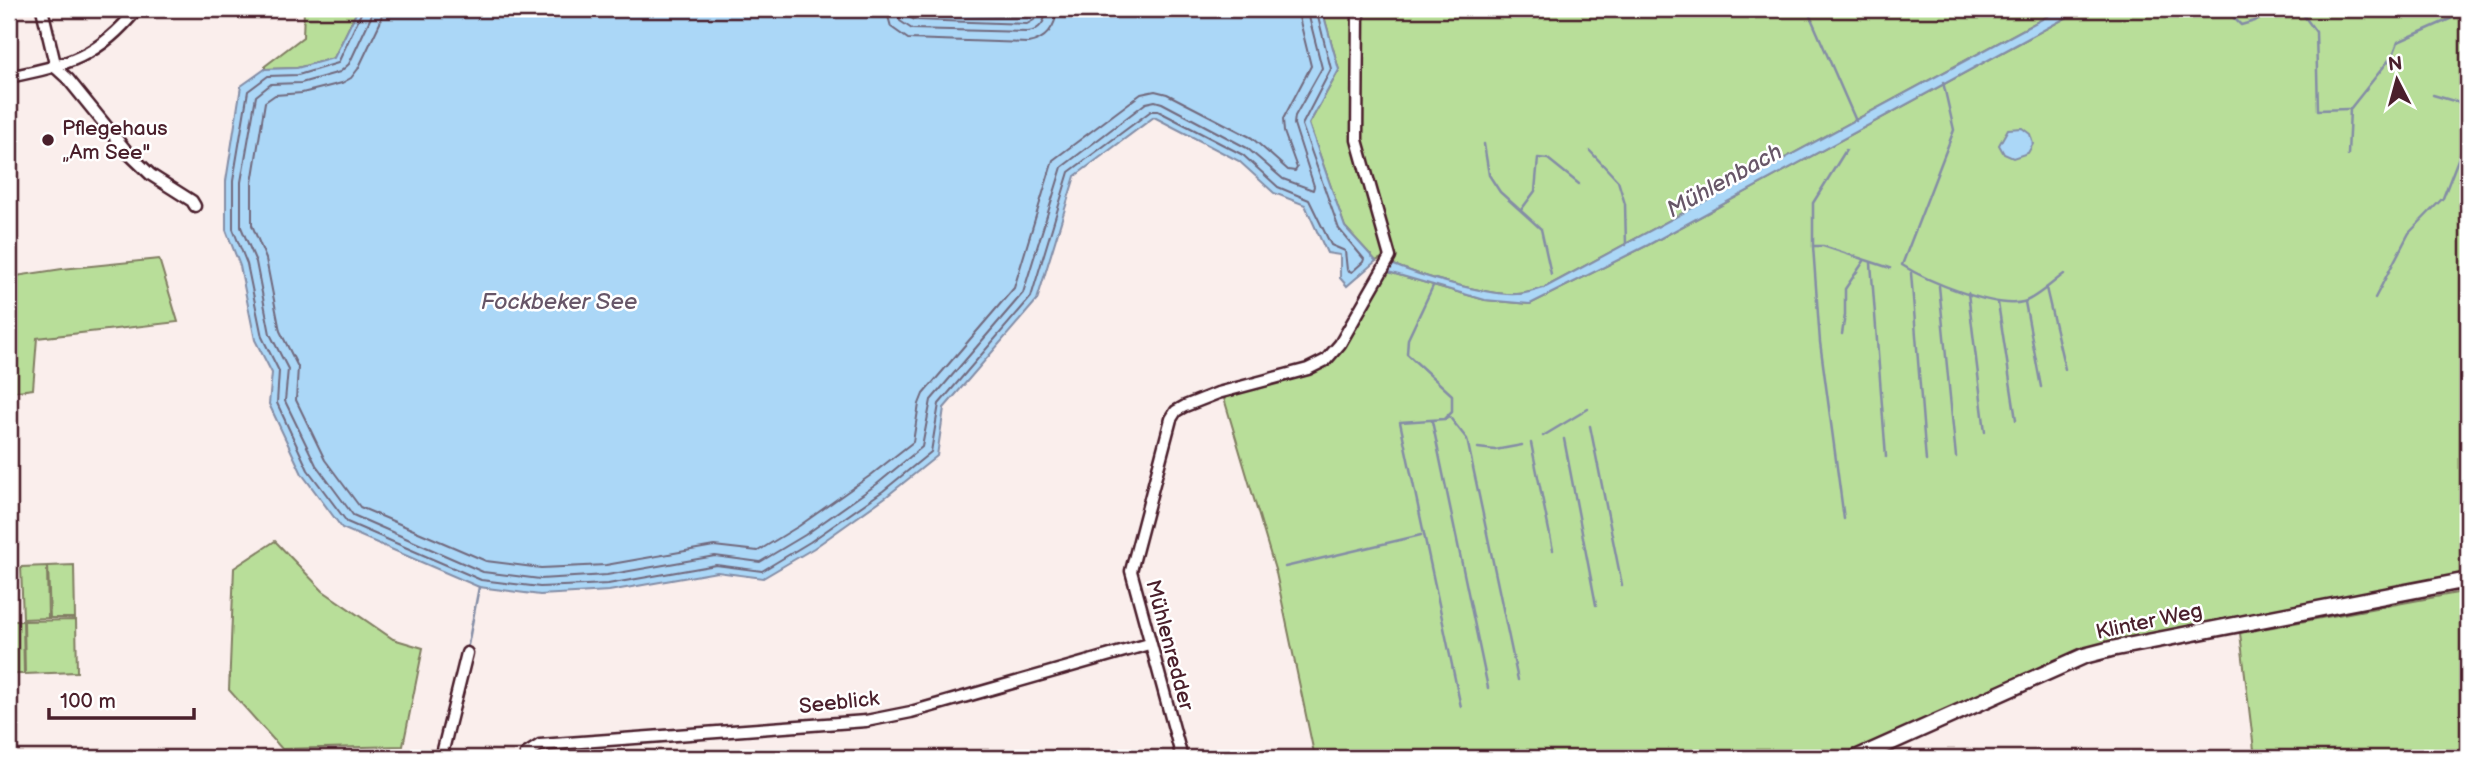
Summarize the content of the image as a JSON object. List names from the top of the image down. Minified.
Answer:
{"streets":{"street":["Klinter Weg","Mühlenredder","Seeblick"]},"crossings":[["Mühlenredder","Seeblick"]],"water":["Mühlenbach","Fockbeker See"],"places":["Pflegehaus „Am See\""],"scale_bar":"100 m","north":"top"}
